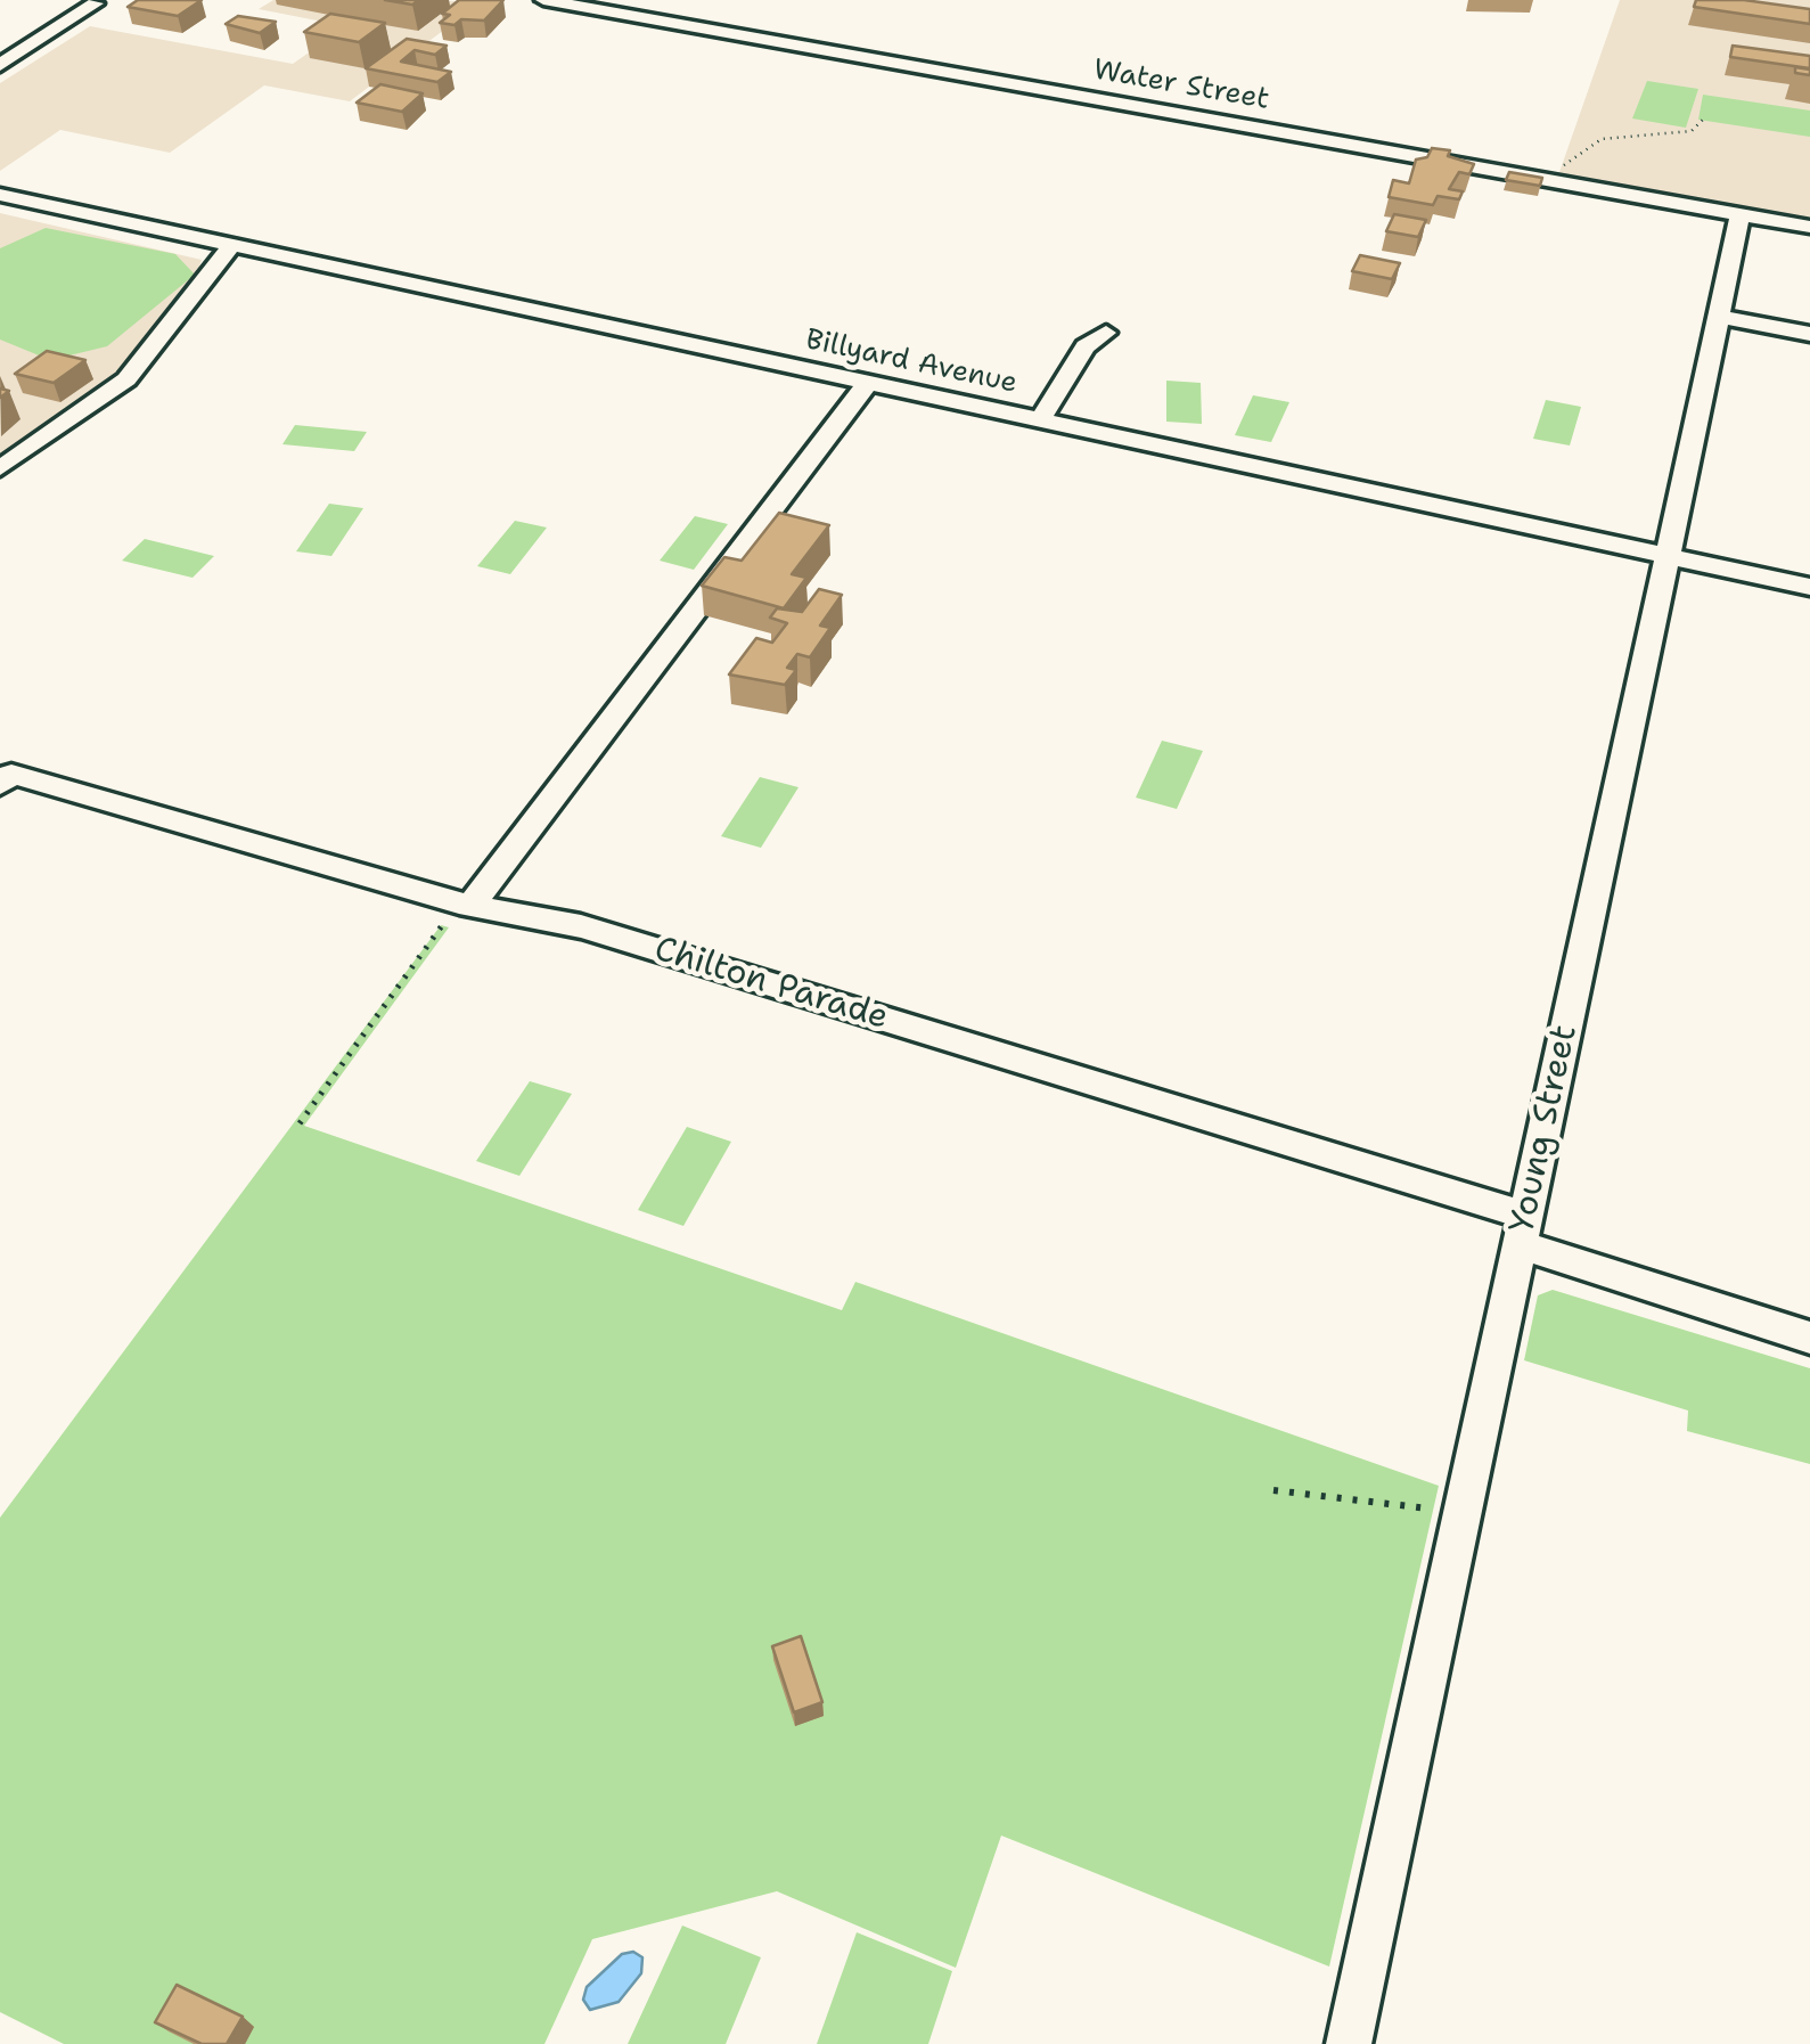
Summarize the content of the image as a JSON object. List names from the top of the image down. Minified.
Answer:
{"streets":{"street":["Water Street","Billyard Avenue","Chilton Parade","Young Street"]},"crossings":[["Water Street","Young Street"],["Billyard Avenue","Young Street"],["Chilton Parade","Young Street"]]}
